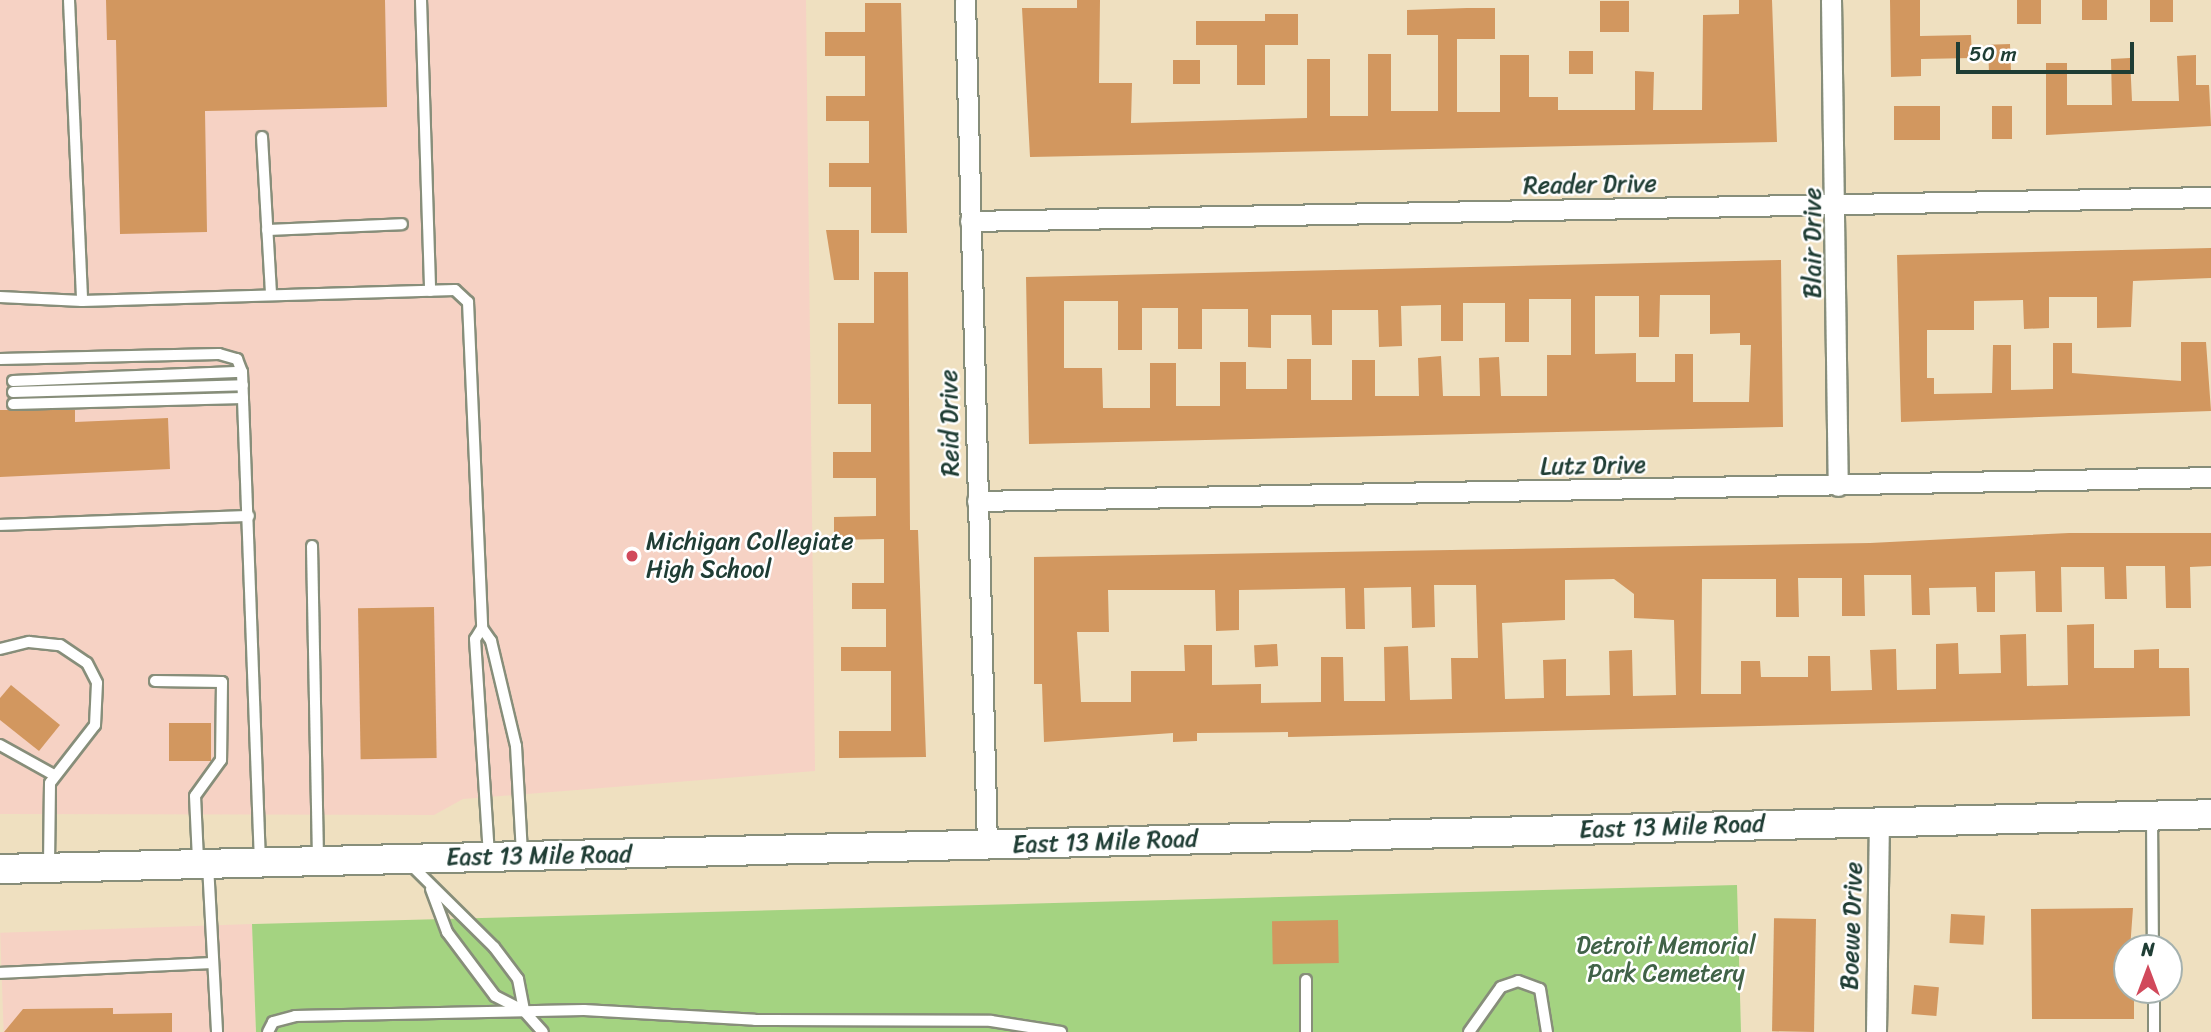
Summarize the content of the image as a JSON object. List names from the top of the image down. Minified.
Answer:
{"streets":{"main road":["East 13 Mile Road"],"street":["Reader Drive","Blair Drive","Reid Drive","Lutz Drive","Boewe Drive"]},"crossings":[["Reader Drive","Blair Drive"],["Reader Drive","Reid Drive"],["Blair Drive","Lutz Drive"],["Reid Drive","Lutz Drive"],["Reid Drive","East 13 Mile Road"],["East 13 Mile Road","Boewe Drive"]],"parks":["Detroit Memorial Park Cemetery"],"places":["Michigan Collegiate High School"],"scale_bar":"50 m","north":"top"}
